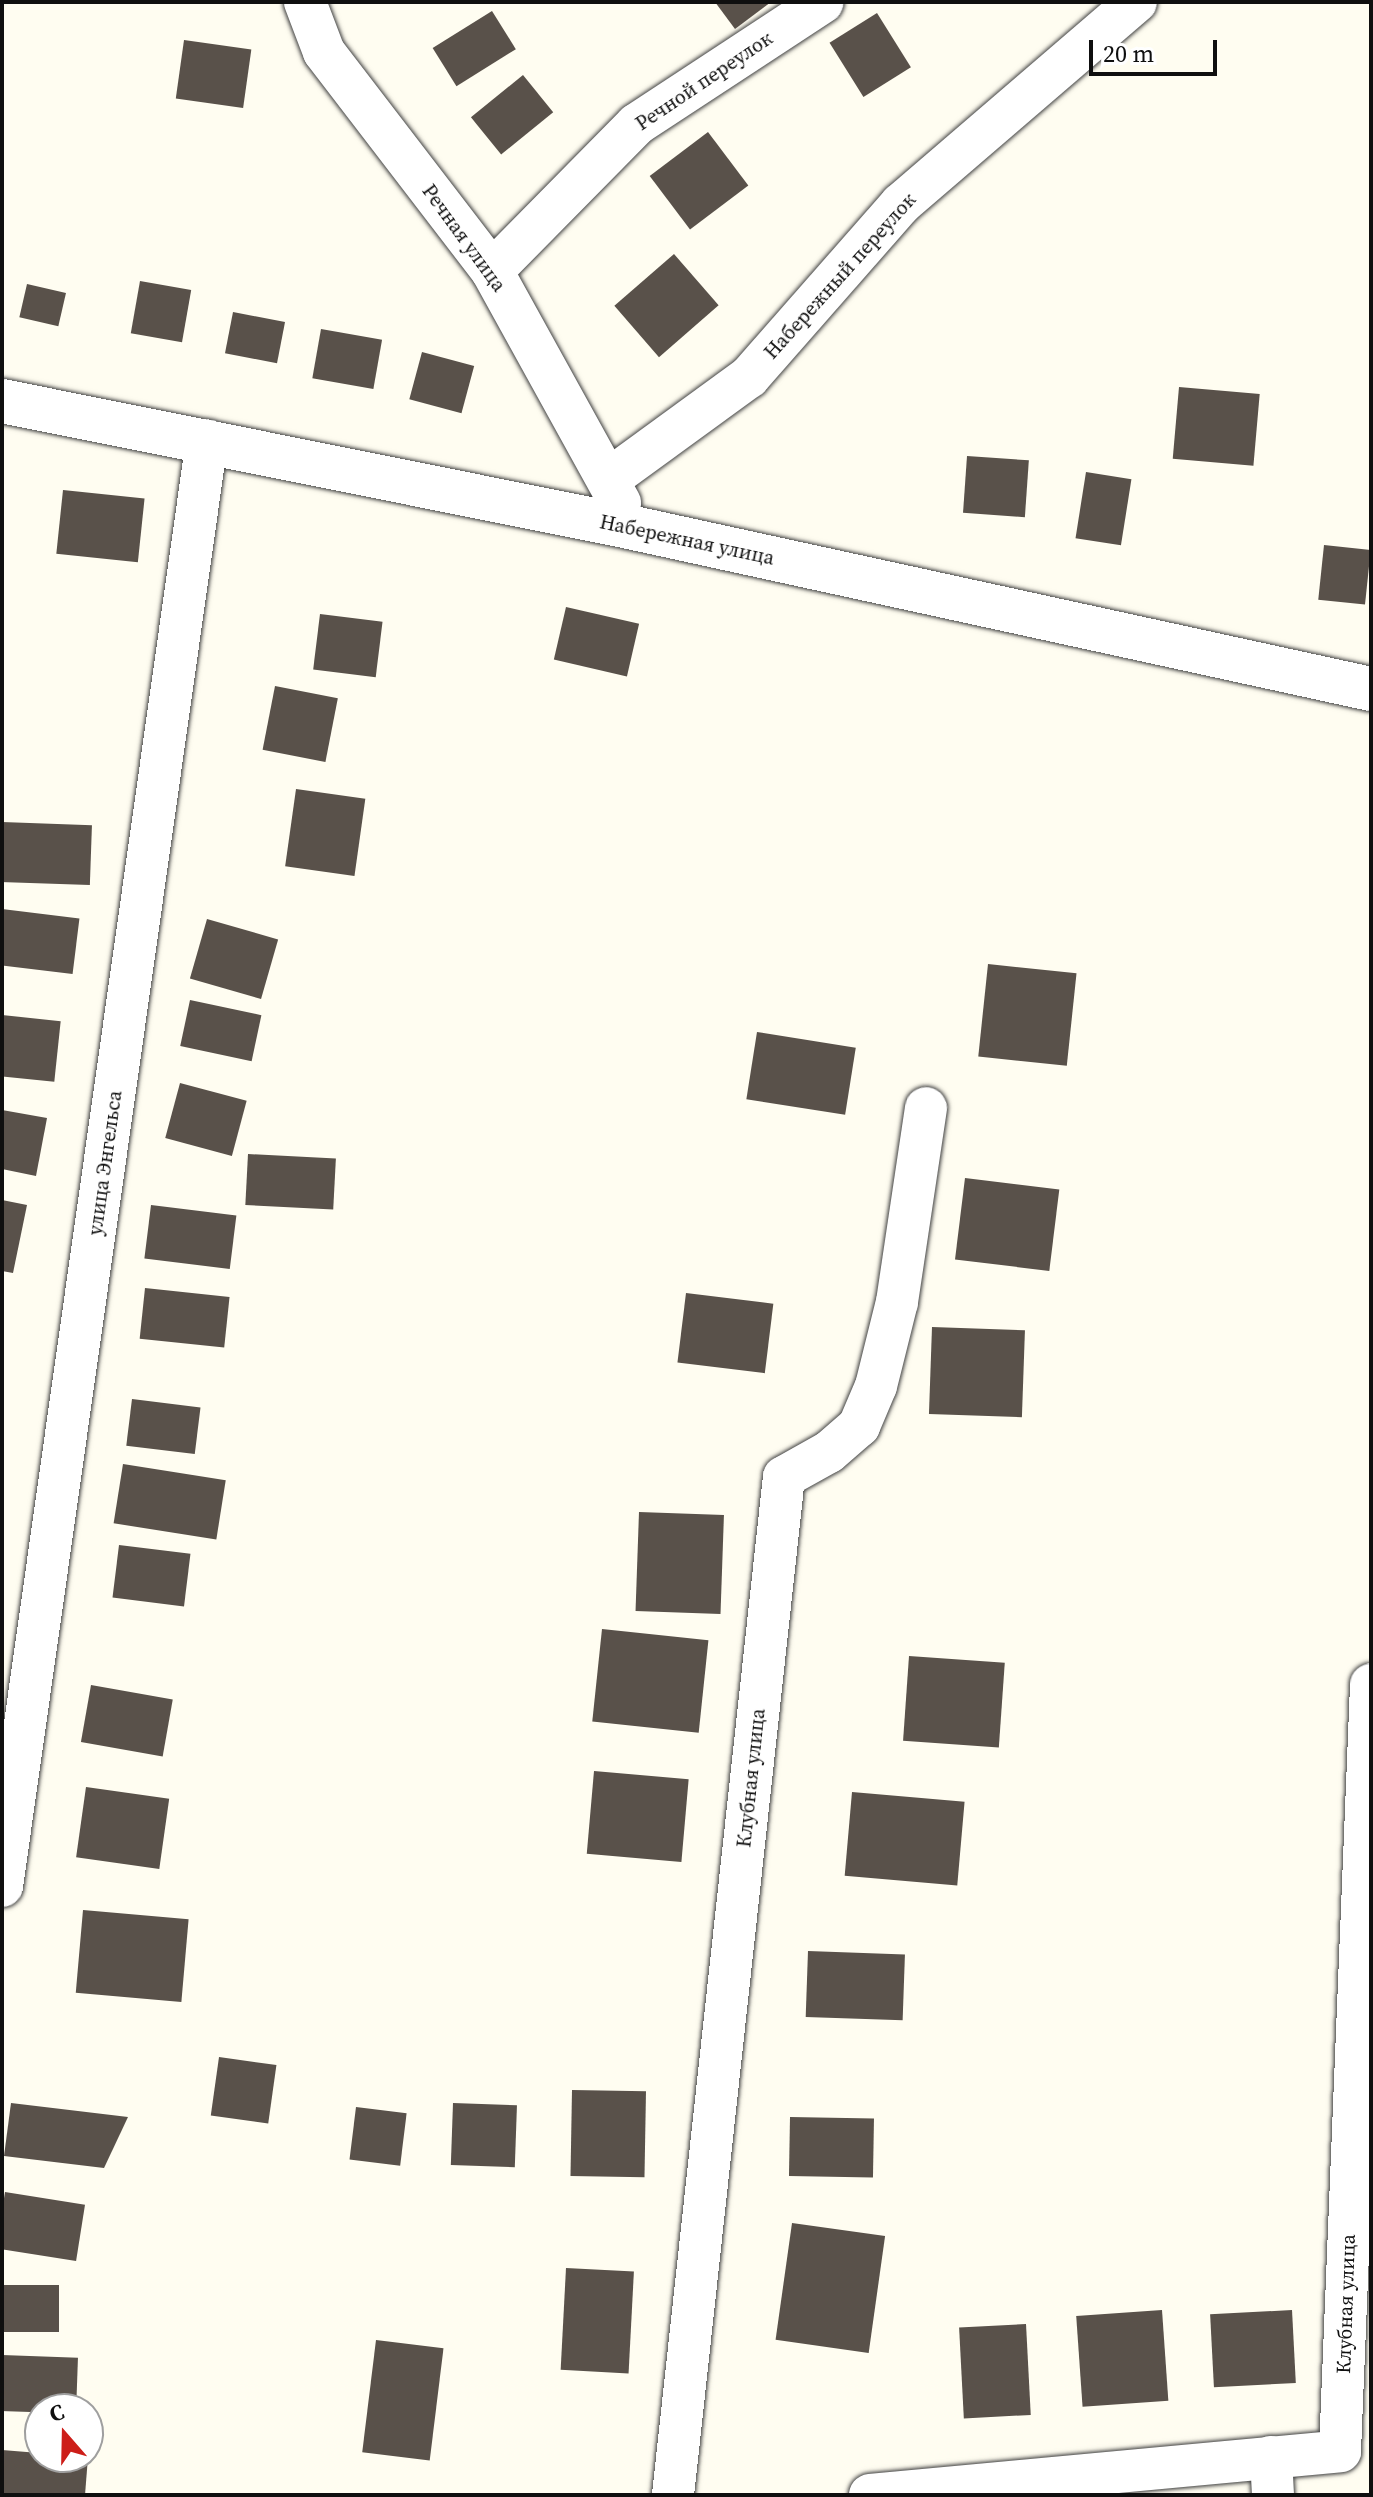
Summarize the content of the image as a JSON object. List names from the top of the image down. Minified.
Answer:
{"streets":{"street":["Речной переулок","Речная улица","Набережный переулок","Набережная улица","улица Энгельса","Клубная улица"]},"crossings":[["Речной переулок","Речная улица"],["Речная улица","Набережный переулок"],["Речная улица","Набережная улица"],["Набережная улица","улица Энгельса"]],"scale_bar":"20 m","north":"top"}
